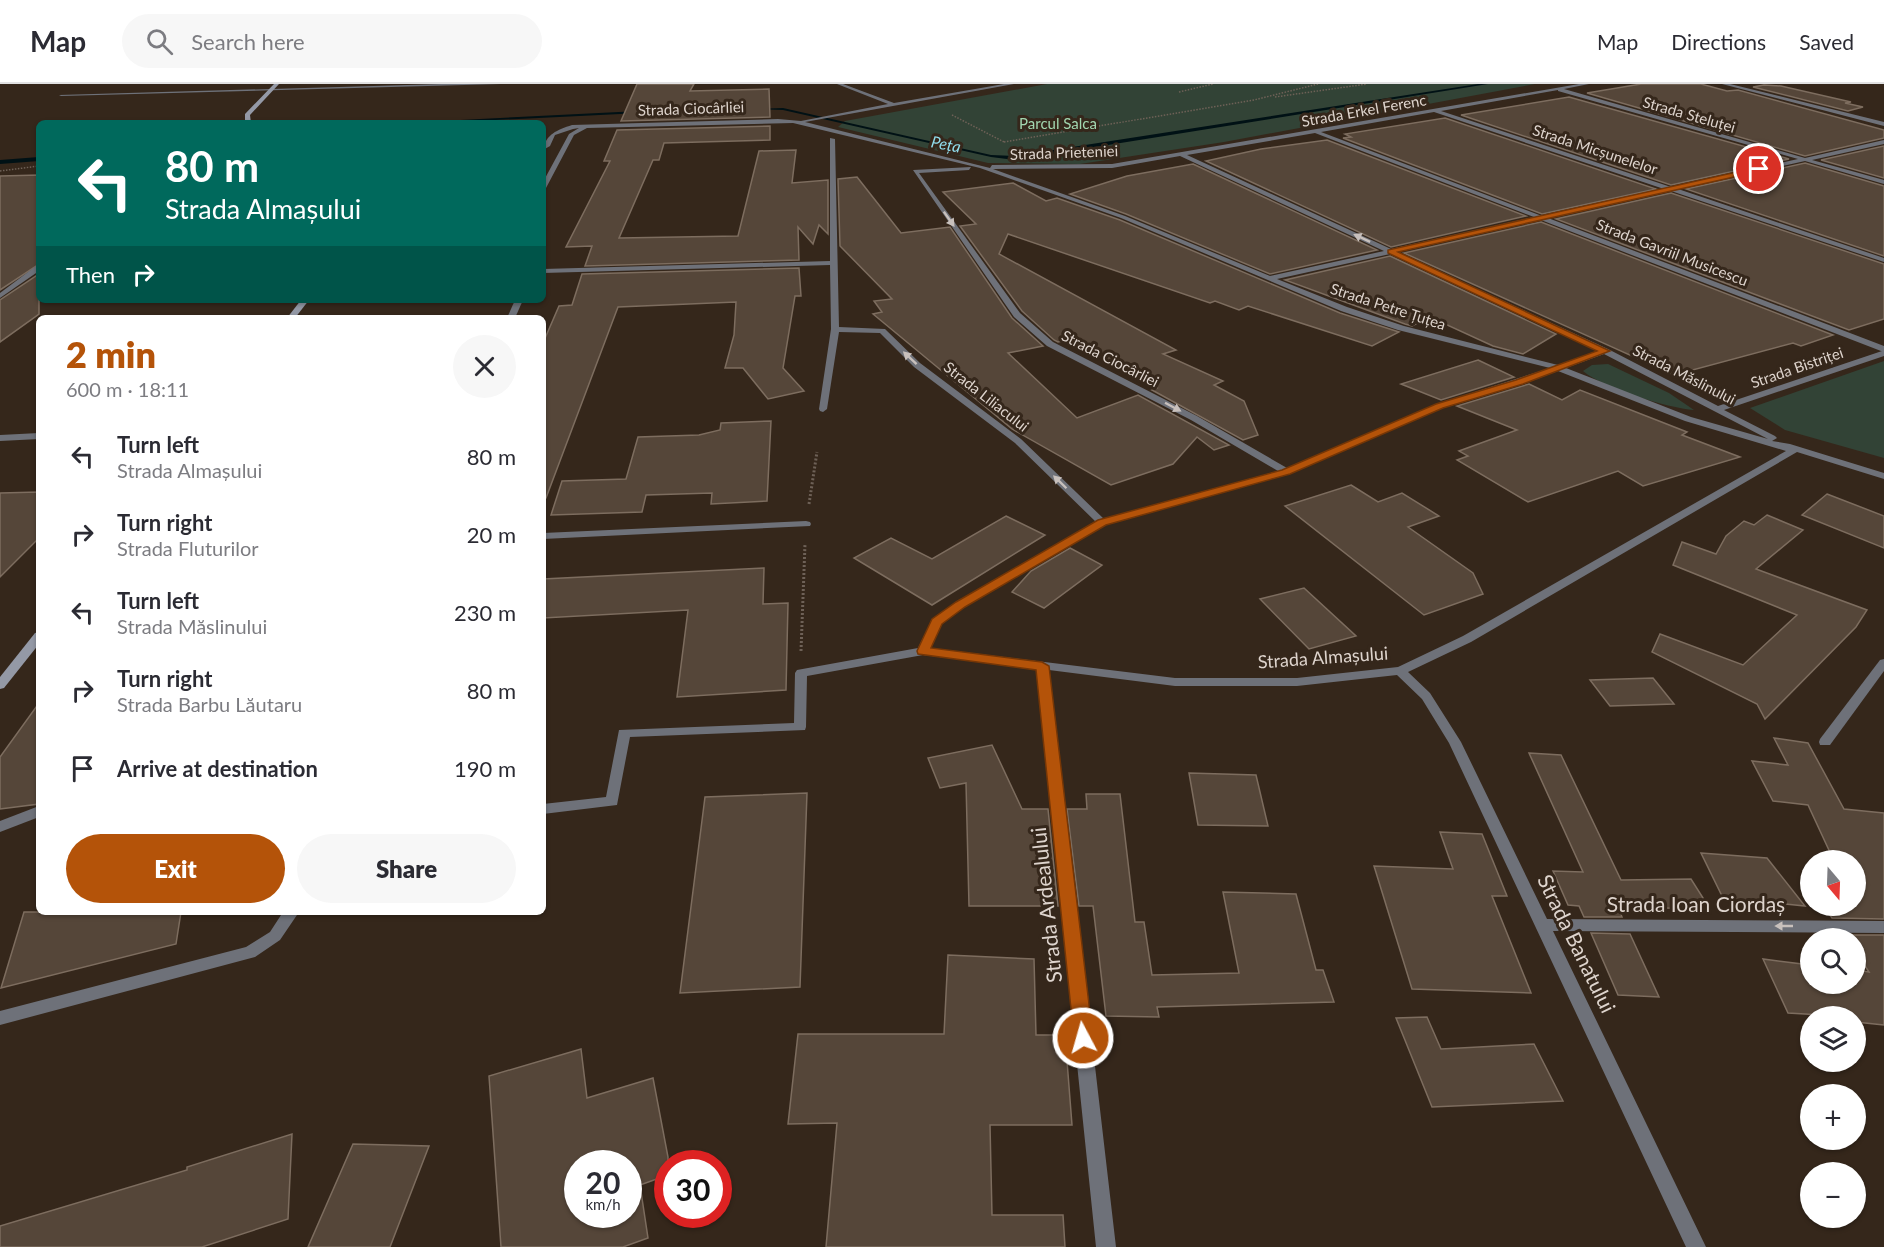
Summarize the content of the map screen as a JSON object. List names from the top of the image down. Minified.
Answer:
{"streets":{"street":["Strada Ciocârliei","Strada Erkel Ferenc","Strada Steluței","Strada Micșunelelor","Strada Prieteniei","Strada Gavriil Musicescu","Strada Petre Țuțea","Strada Bistriței","Strada Măslinului","Strada Liliacului","Strada Almașului","Strada Ardealului","Strada Ioan Ciordaș","Strada Banatului"]},"crossings":[["Strada Ciocârliei","Strada Prieteniei"],["Strada Erkel Ferenc","Strada Steluței"],["Strada Erkel Ferenc","Strada Micșunelelor"],["Strada Erkel Ferenc","Strada Prieteniei"],["Strada Erkel Ferenc","Strada Gavriil Musicescu"],["Strada Erkel Ferenc","Strada Măslinului"],["Strada Prieteniei","Strada Petre Țuțea"],["Strada Prieteniei","Strada Măslinului"],["Strada Gavriil Musicescu","Strada Bistriței"],["Strada Petre Țuțea","Strada Măslinului"],["Strada Petre Țuțea","Strada Almașului"],["Strada Bistriței","Strada Măslinului"],["Strada Măslinului","Strada Almașului"],["Strada Almașului","Strada Ardealului"],["Strada Almașului","Strada Banatului"],["Strada Ioan Ciordaș","Strada Banatului"]],"one_way":["Strada Ciocârliei","Strada Liliacului","Strada Ioan Ciordaș"],"water":["Peța"],"parks":["Parcul Salca"],"north":"bottom","page":{"header":"Map","search":"Search here","nav":["Map","Directions","Saved"],"turn":["80 m","Strada Almașului"],"then":"Then","heading":["2 min","600 m · 18:11"],"list":[{"name":"Turn left","note":"Strada Almașului","value":"80 m"},{"name":"Turn right","note":"Strada Fluturilor","value":"20 m"},{"name":"Turn left","note":"Strada Măslinului","value":"230 m"},{"name":"Turn right","note":"Strada Barbu Lăutaru","value":"80 m"},{"name":"Arrive at destination","value":"190 m"}],"buttons":["Exit","Share"],"map_buttons":["+","−"],"speed":"20 km/h","limit":"30"}}
